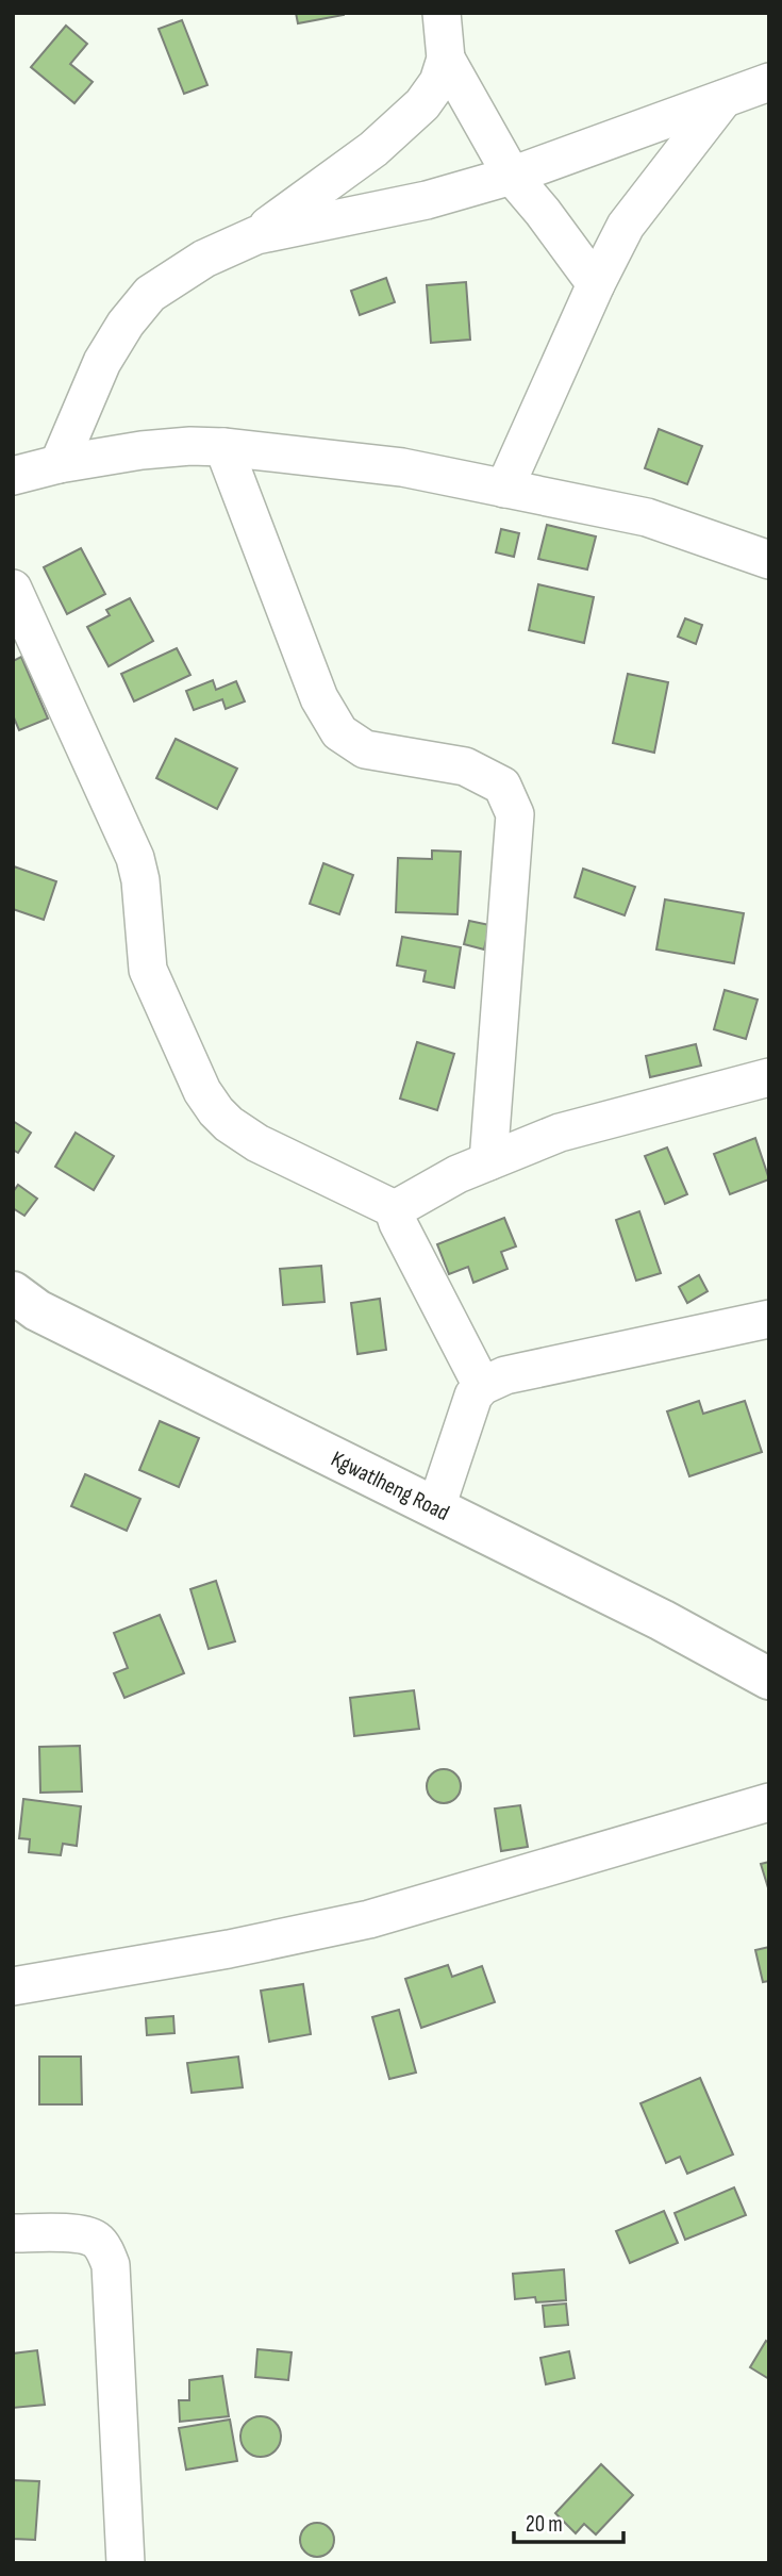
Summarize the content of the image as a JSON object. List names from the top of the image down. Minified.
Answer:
{"streets":{"street":["Kgwatlheng Road"]},"scale_bar":"20 m"}
